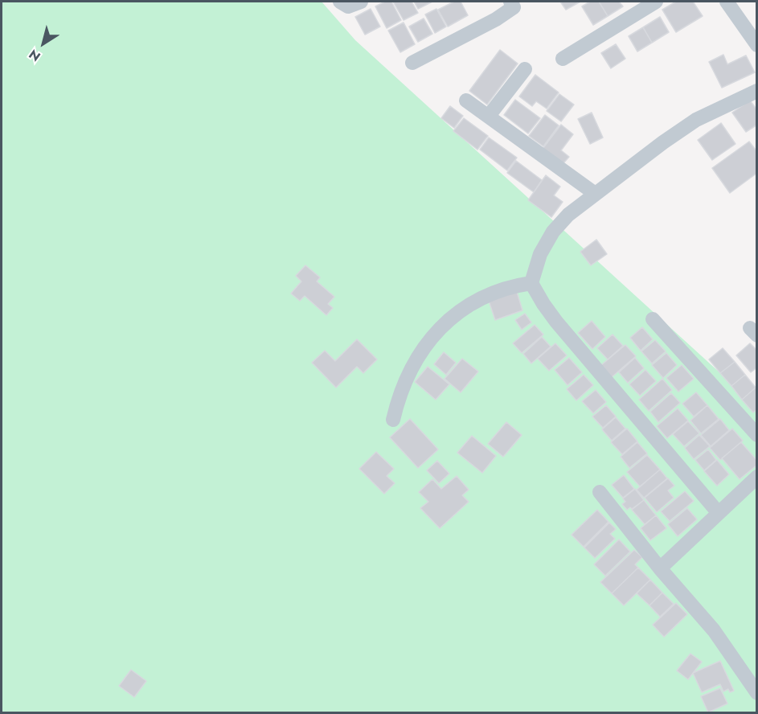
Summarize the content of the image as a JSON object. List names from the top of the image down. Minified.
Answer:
{"north":"bottom left"}
